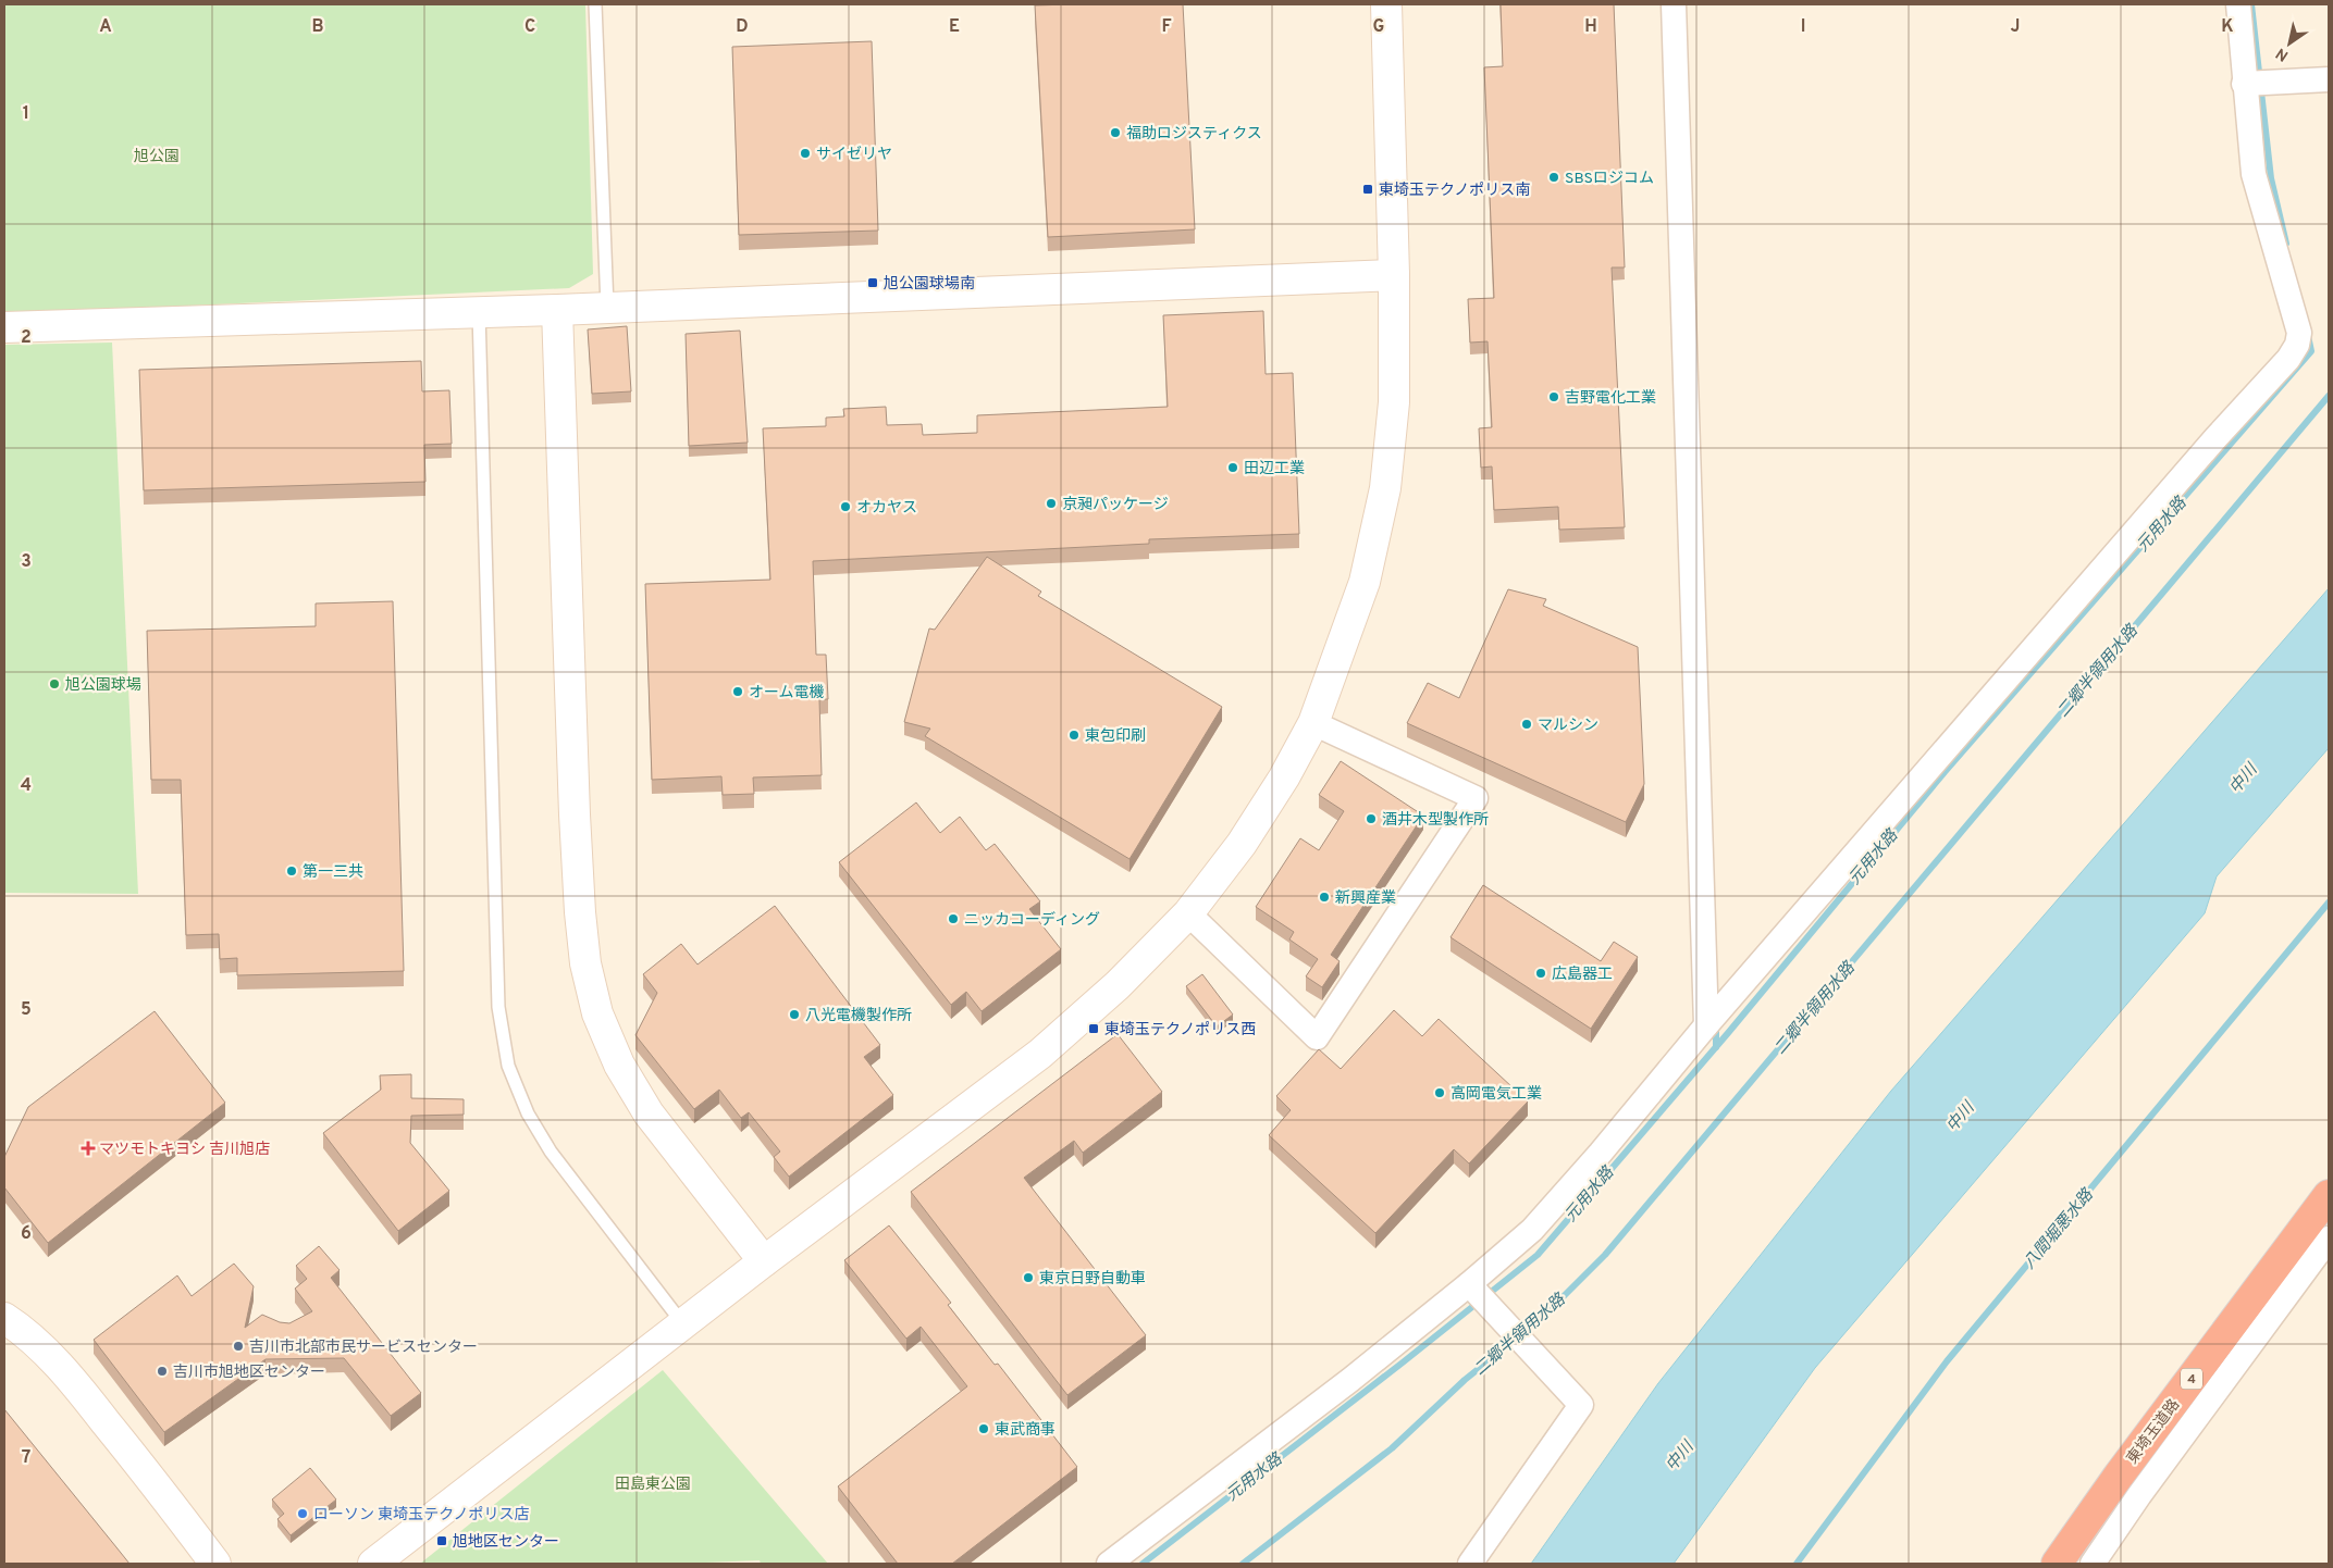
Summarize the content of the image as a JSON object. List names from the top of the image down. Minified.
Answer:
{"streets":{"highway":["4","東埼玉道路"]},"water":["元用水路","二郷半領用水路","中川","八間堀悪水路"],"parks":["旭公園","田島東公園"],"places":{"other":["福助ロジスティクス","サイゼリヤ","SBSロジコム","吉野電化工業","田辺工業","京昶パッケージ","オカヤス","旭公園球場","オーム電機","マルシン","東包印刷","酒井木型製作所","第一三共","新興産業","ニッカコーディング","広島器工","八光電機製作所","高岡電気工業","東京日野自動車","吉川市北部市民サービスセンター","吉川市旭地区センター","東武商事","ローソン 東埼玉テクノポリス店"],"transit":["東埼玉テクノポリス南","旭公園球場南","東埼玉テクノポリス西","旭地区センター"],"health":["マツモトキヨシ 吉川旭店"]},"north":"bottom left","grid":{"columns":["A","B","C","D","E","F","G","H","I","J","K"],"rows":["1","2","3","4","5","6","7"]}}
